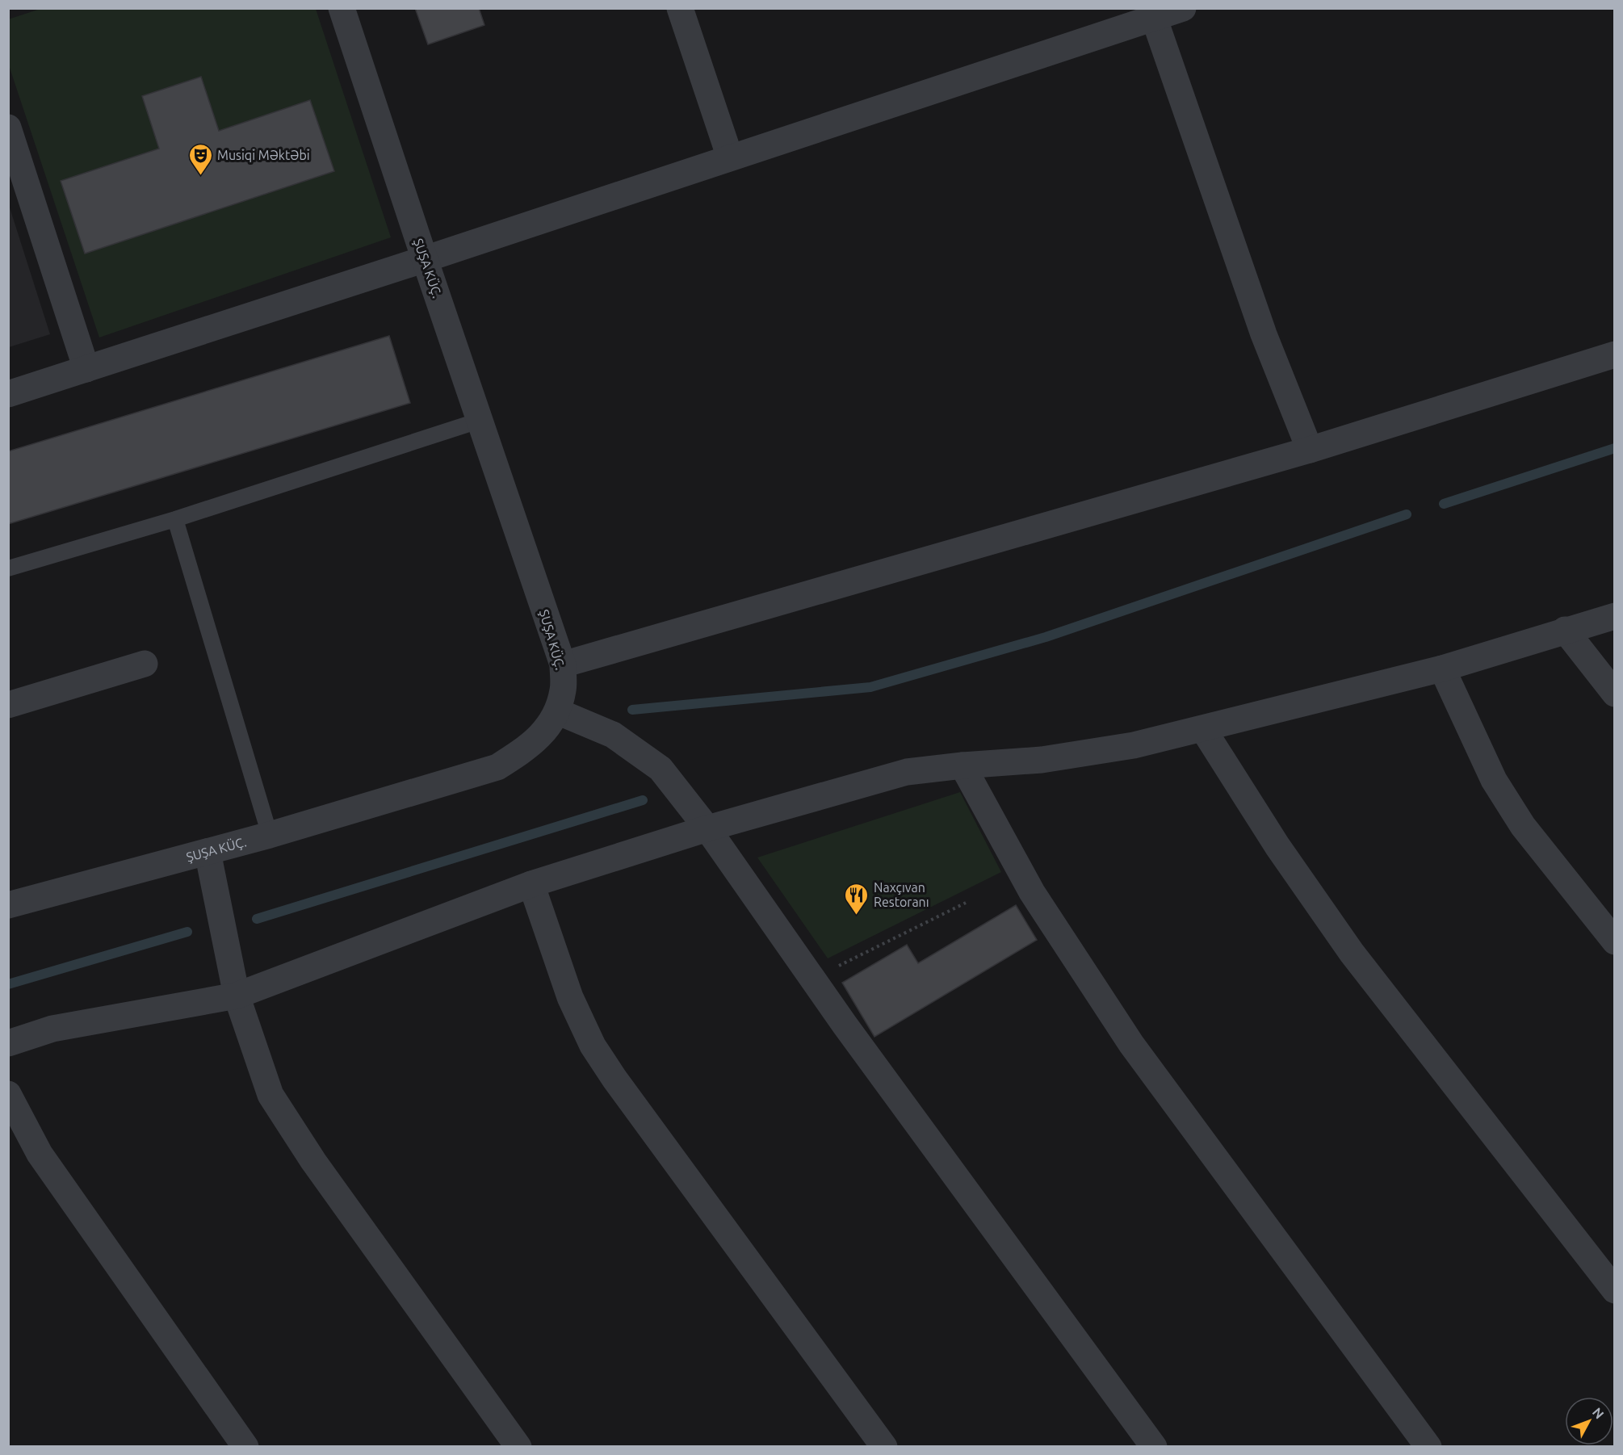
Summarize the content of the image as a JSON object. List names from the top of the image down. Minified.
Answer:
{"streets":{"street":["ŞUŞA KÜÇ."]},"places":{"theatre":["Musiqi Məktəbi"],"restaurant":["Naxçıvan Restoranı"]},"north":"top right"}
